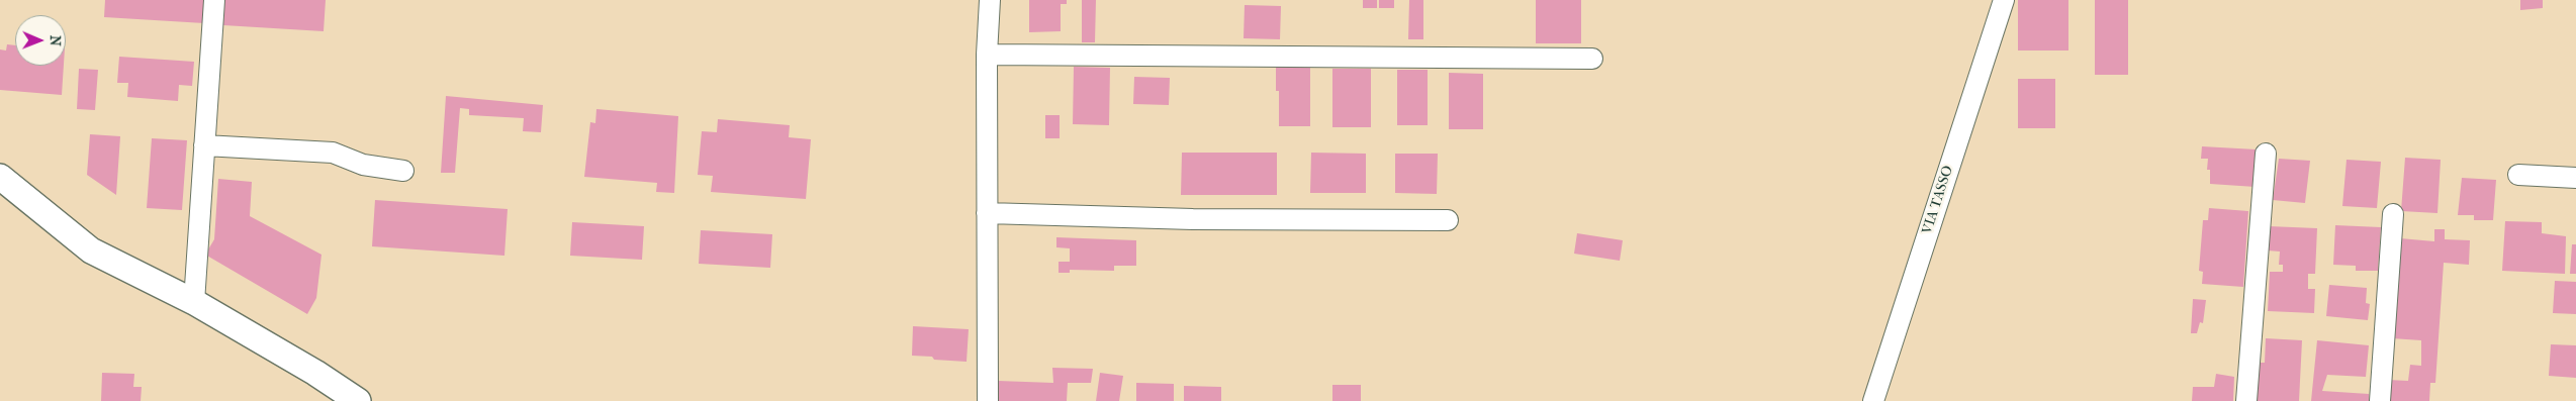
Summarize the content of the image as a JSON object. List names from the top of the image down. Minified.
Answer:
{"streets":{"street":["VIA TASSO"]},"north":"right"}
